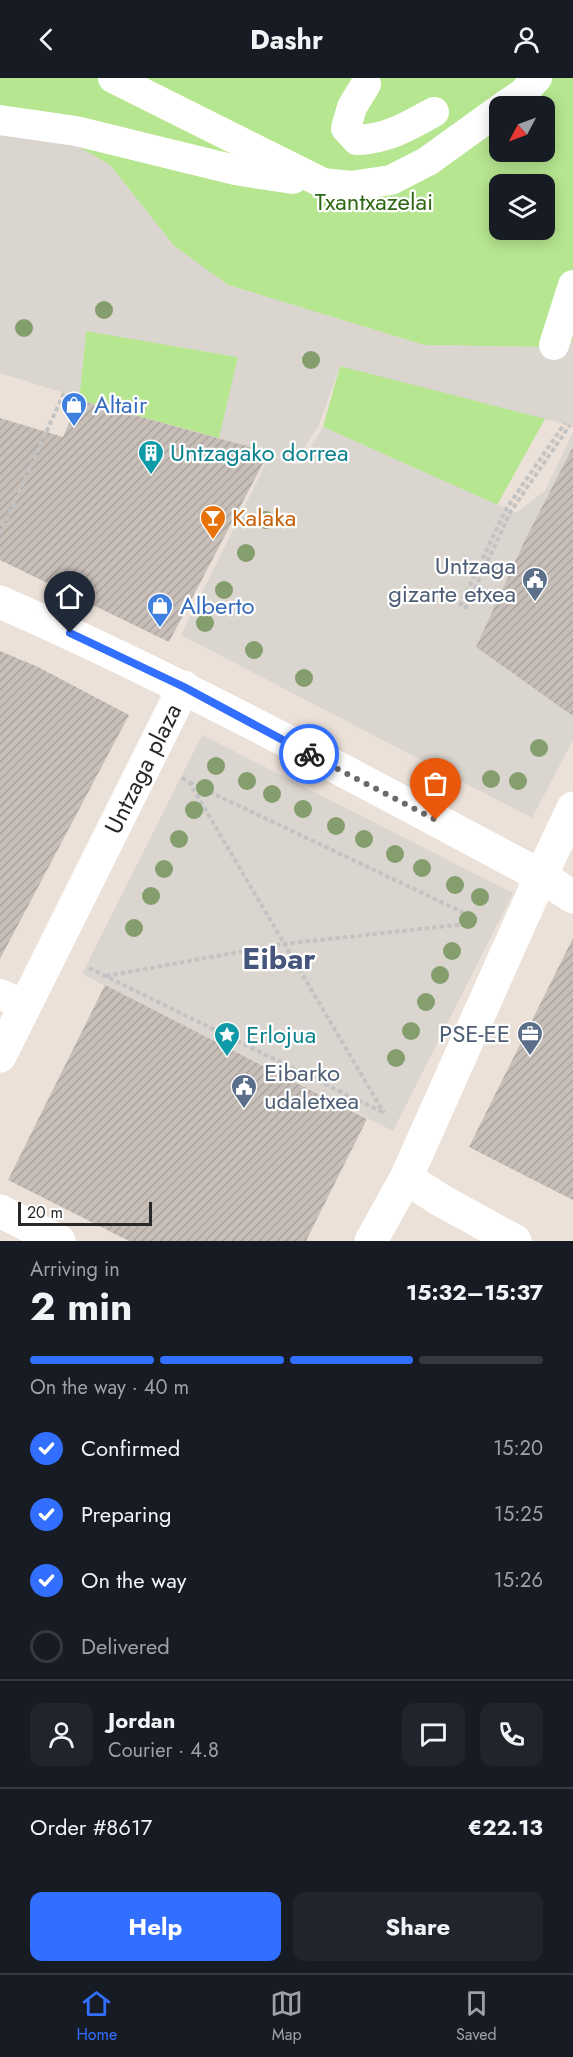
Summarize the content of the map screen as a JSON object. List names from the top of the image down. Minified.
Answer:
{"streets":{"street":["Untzaga plaza"]},"districts":["Eibar"],"parks":["Txantxazelai"],"places":{"shop":["Altair","Alberto"],"building":["Untzagako dorrea"],"bar":["Kalaka"],"public building":["Untzaga gizarte etxea","Eibarko udaletxea"],"office":["PSE-EE"],"place":["Erlojua"]},"scale_bar":"20 m","north":"bottom left","page":{"header":"Dashr","scale":"20 m","heading":["2 min","Arriving in","15:32–15:37"],"panel":["Jordan","Courier · 4.8","Order #8617","€22.13"],"bar":"On the way · 40 m","list":[["Confirmed","15:20"],["Preparing","15:25"],["On the way","15:26"],"Delivered"],"buttons":["Help","Share"],"tabs":["Home","Map","Saved"]}}
